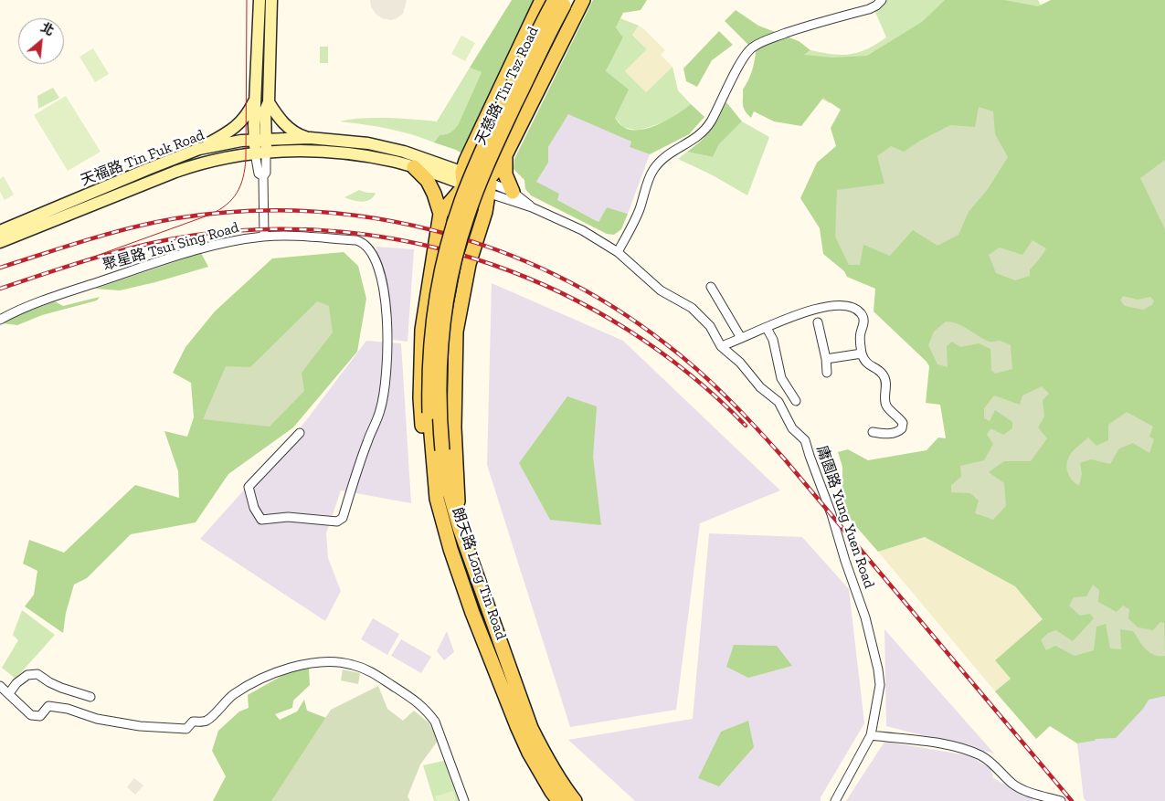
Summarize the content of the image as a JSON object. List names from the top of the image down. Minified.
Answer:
{"streets":{"main road":["天慈路 Tin Tsz Road","天福路 Tin Fuk Road","朗天路 Long Tin Road"],"street":["聚星路 Tsui Sing Road","庸園路 Yung Yuen Road"]},"crossings":[["天慈路 Tin Tsz Road","天福路 Tin Fuk Road"],["天慈路 Tin Tsz Road","朗天路 Long Tin Road"],["天福路 Tin Fuk Road","庸園路 Yung Yuen Road"],["天福路 Tin Fuk Road","朗天路 Long Tin Road"]],"north":"top right"}
